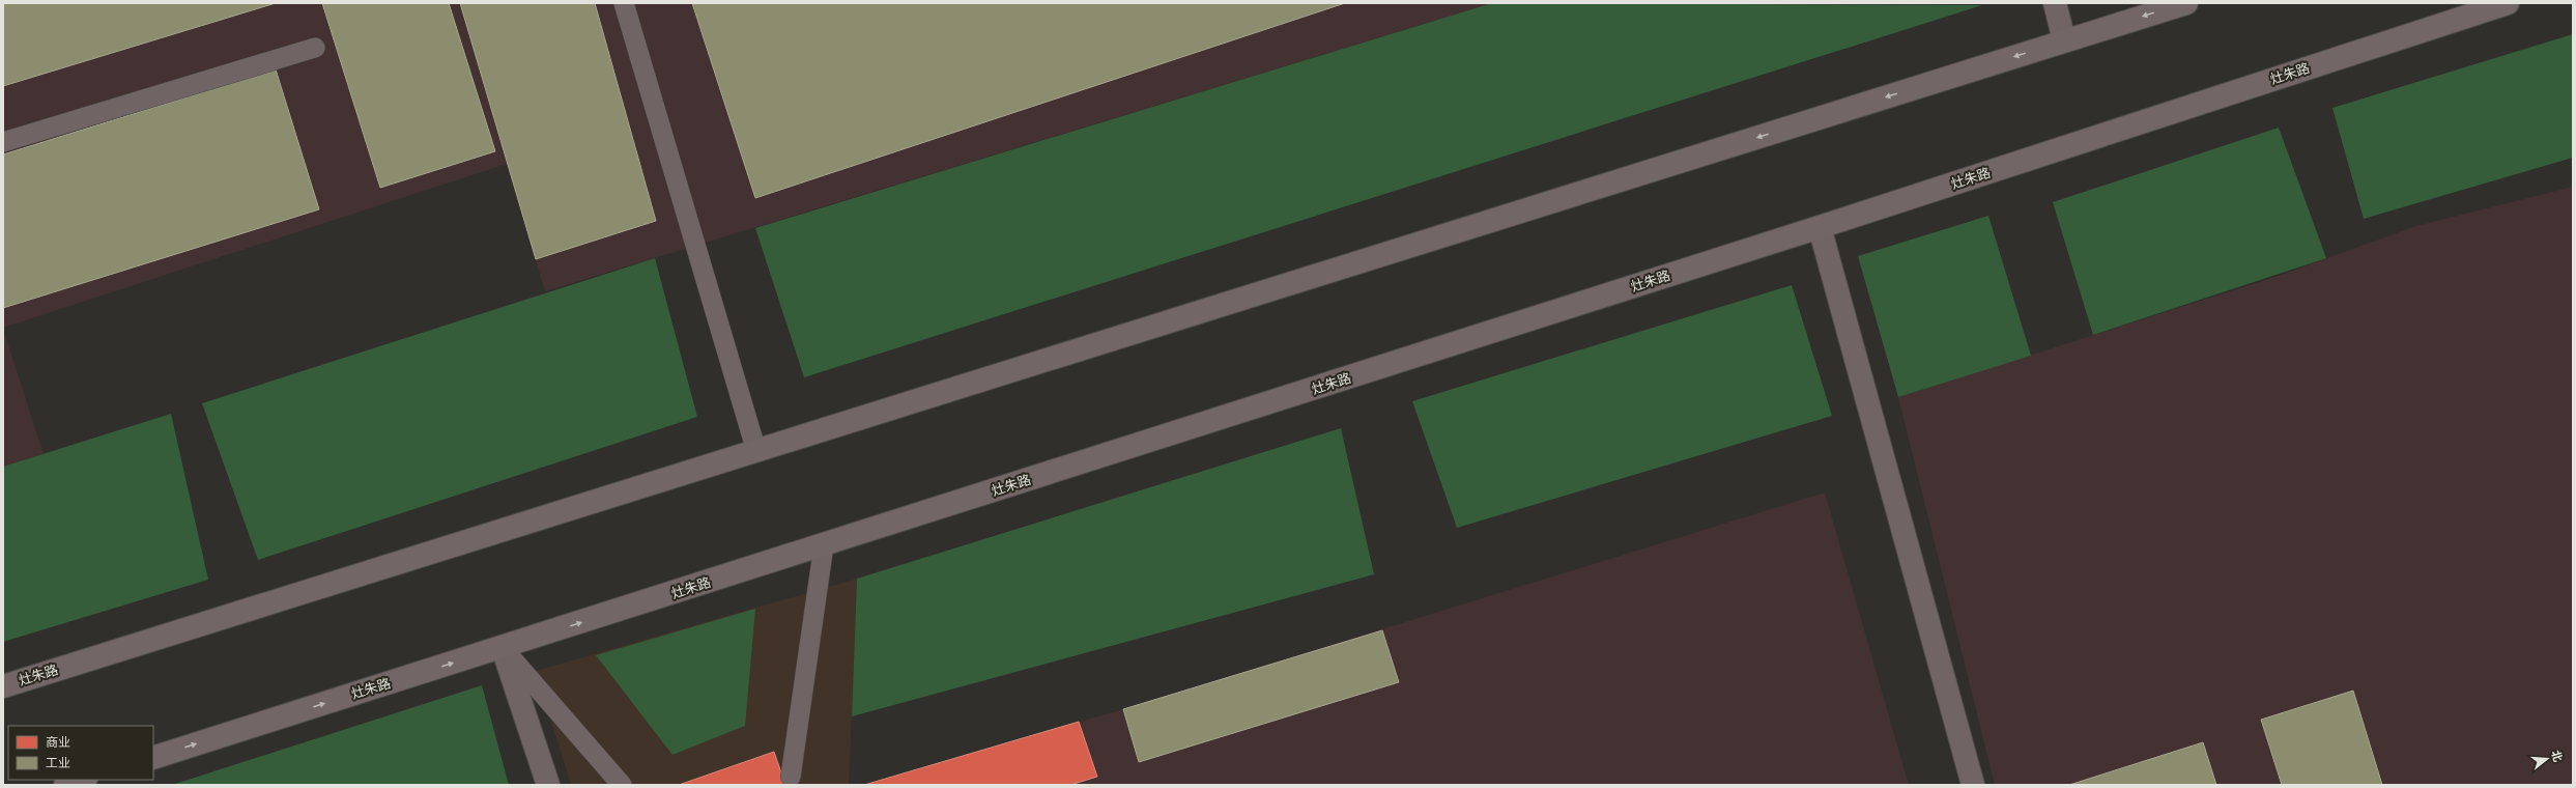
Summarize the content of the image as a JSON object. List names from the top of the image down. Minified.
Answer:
{"streets":{"main road":["灶朱路"]},"legend":["商业","工业"],"north":"right"}
